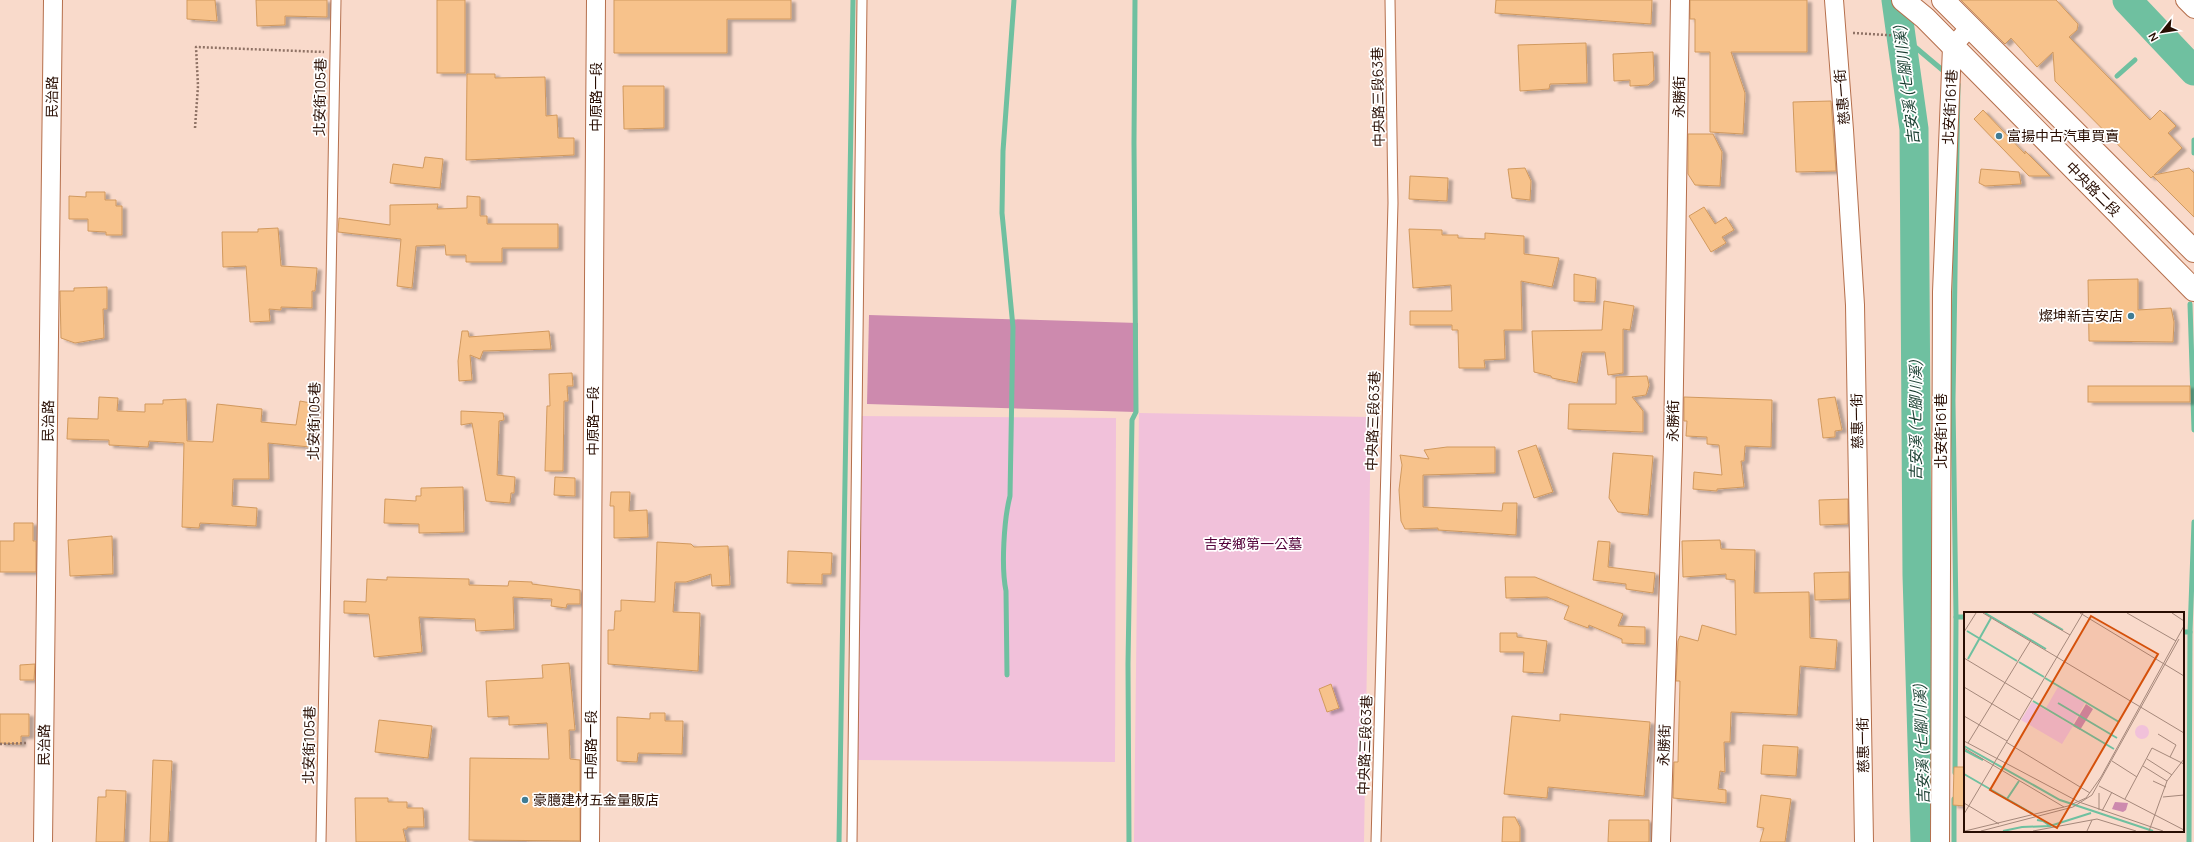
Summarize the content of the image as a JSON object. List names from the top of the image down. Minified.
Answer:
{"streets":{"street":["民治路","中原路一段","永勝街","慈惠一街","北安街161巷","中央路二段"],"lane":["北安街105巷","中央路三段63巷"]},"crossings":[["北安街161巷","中央路二段"]],"water":["吉安溪 (七腳川溪)"],"parks":["吉安鄉第一公墓"],"places":["富揚中古汽車買賣","燦坤新吉安店","豪臆建材五金量販店"],"north":"bottom left"}
